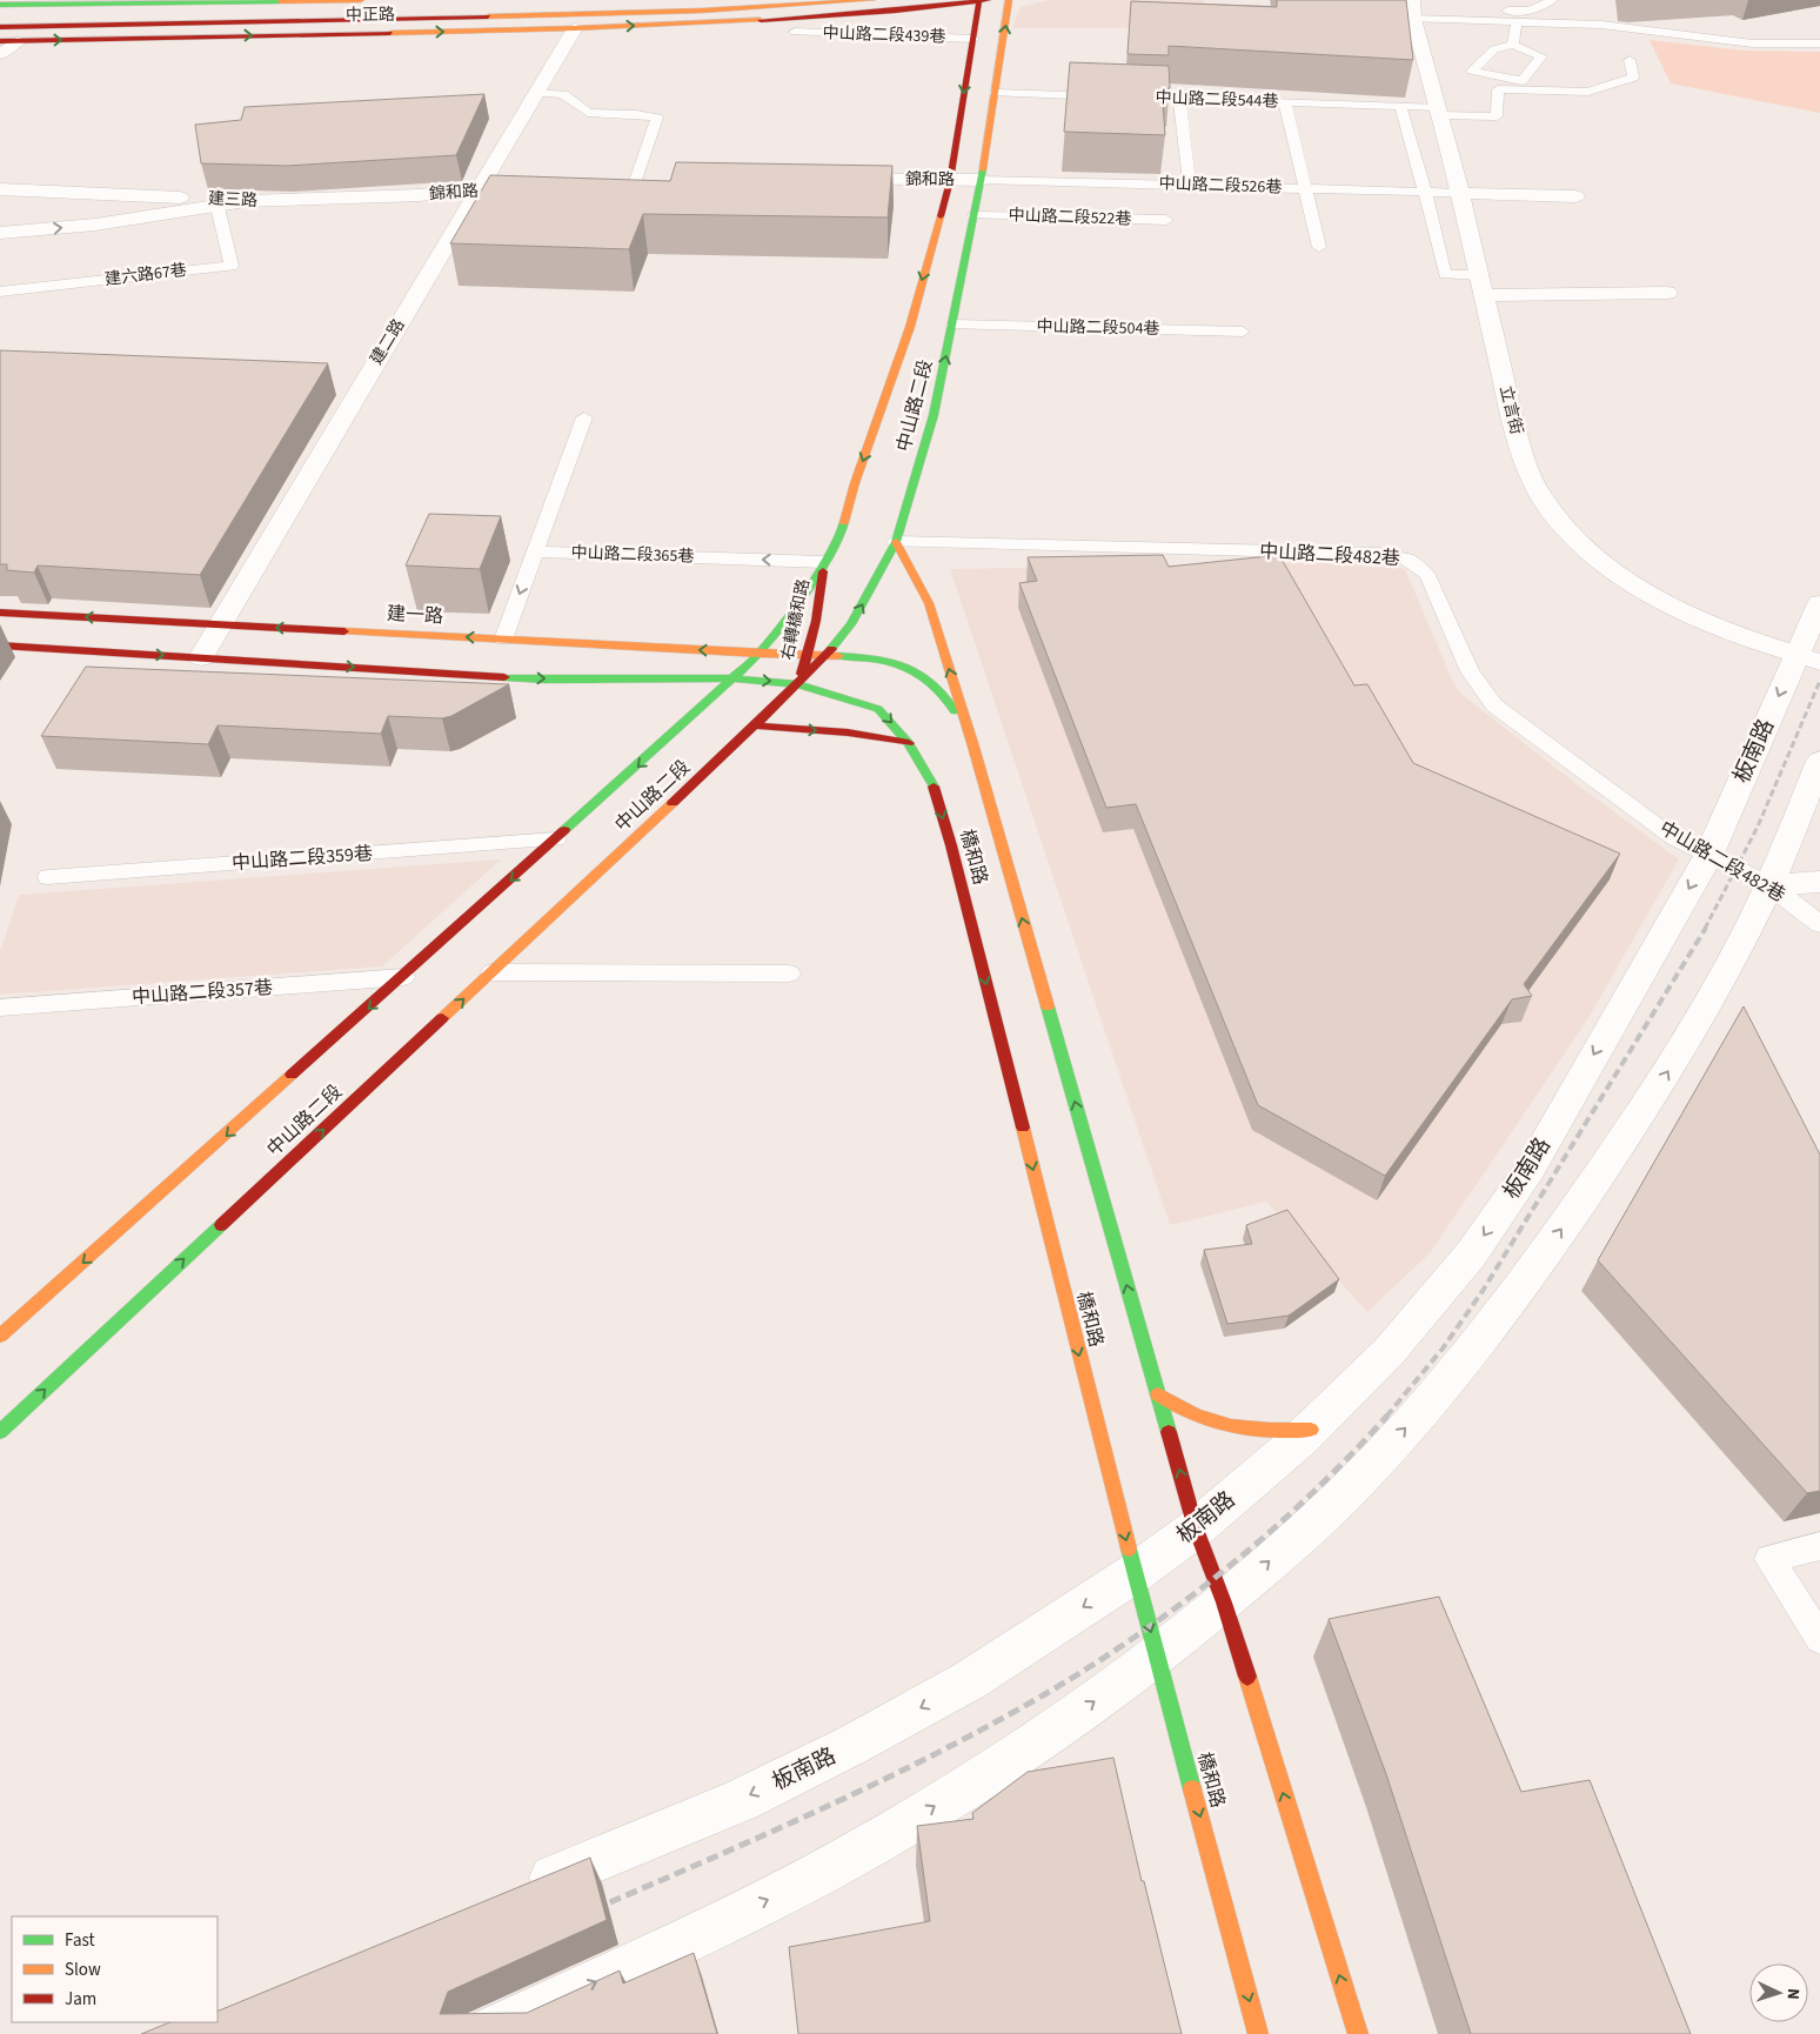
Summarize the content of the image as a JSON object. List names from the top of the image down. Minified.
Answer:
{"streets":{"main road":["中正路","中山路二段","建一路","右轉橋和路","橋和路"],"street":["錦和路","建三路","建二路","立言街","板南路"],"lane":["中山路二段439巷","中山路二段544巷","中山路二段526巷","中山路二段522巷","建六路67巷","中山路二段504巷","中山路二段365巷","中山路二段482巷","中山路二段359巷","中山路二段357巷"]},"crossings":[["中正路","建二路"],["中正路","中山路二段"],["中山路二段439巷","中山路二段"],["中山路二段544巷","中山路二段"],["中山路二段544巷","立言街"],["錦和路","中山路二段526巷"],["錦和路","建三路"],["錦和路","建六路67巷"],["錦和路","建二路"],["錦和路","中山路二段"],["中山路二段526巷","中山路二段"],["中山路二段526巷","立言街"],["建三路","建二路"],["中山路二段522巷","中山路二段"],["中山路二段504巷","中山路二段"],["建二路","建一路"],["中山路二段","中山路二段365巷"],["中山路二段","中山路二段482巷"],["中山路二段","建一路"],["中山路二段","右轉橋和路"],["中山路二段","橋和路"],["中山路二段","中山路二段359巷"],["中山路二段","中山路二段357巷"],["立言街","板南路"],["中山路二段365巷","右轉橋和路"],["中山路二段482巷","板南路"],["中山路二段482巷","橋和路"],["建一路","右轉橋和路"],["建一路","橋和路"],["右轉橋和路","橋和路"],["板南路","橋和路"]],"one_way":["中山路二段365巷"],"legend":["Fast","Slow","Jam"],"north":"right"}
